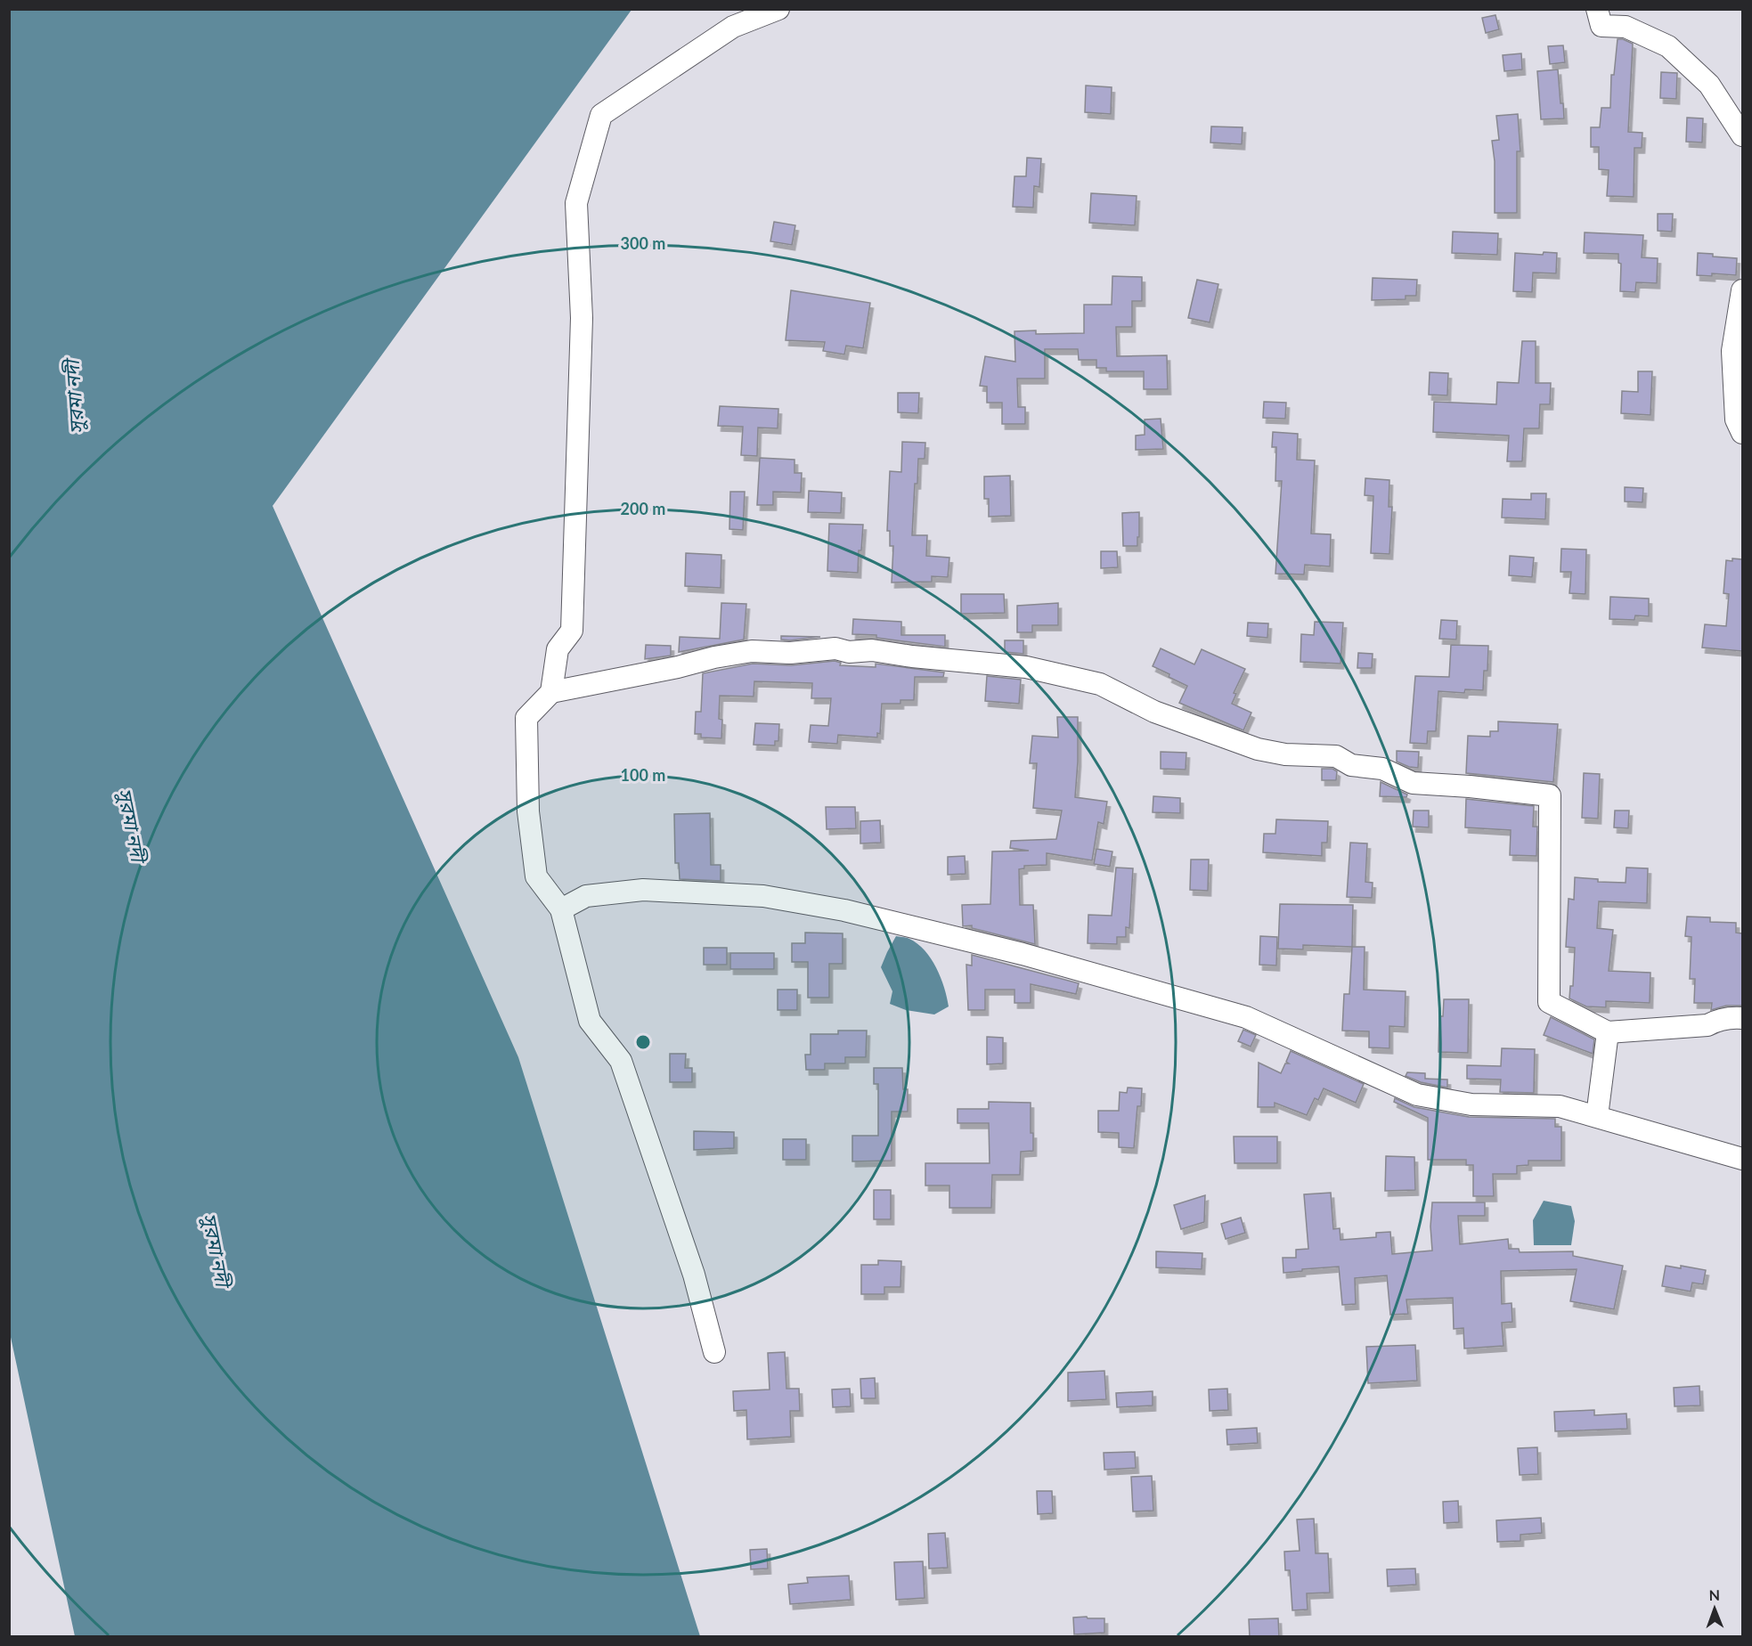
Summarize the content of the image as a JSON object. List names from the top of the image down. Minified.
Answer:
{"water":["সুরমা নদী"],"north":"top","rings":["300 m","200 m","100 m"]}
